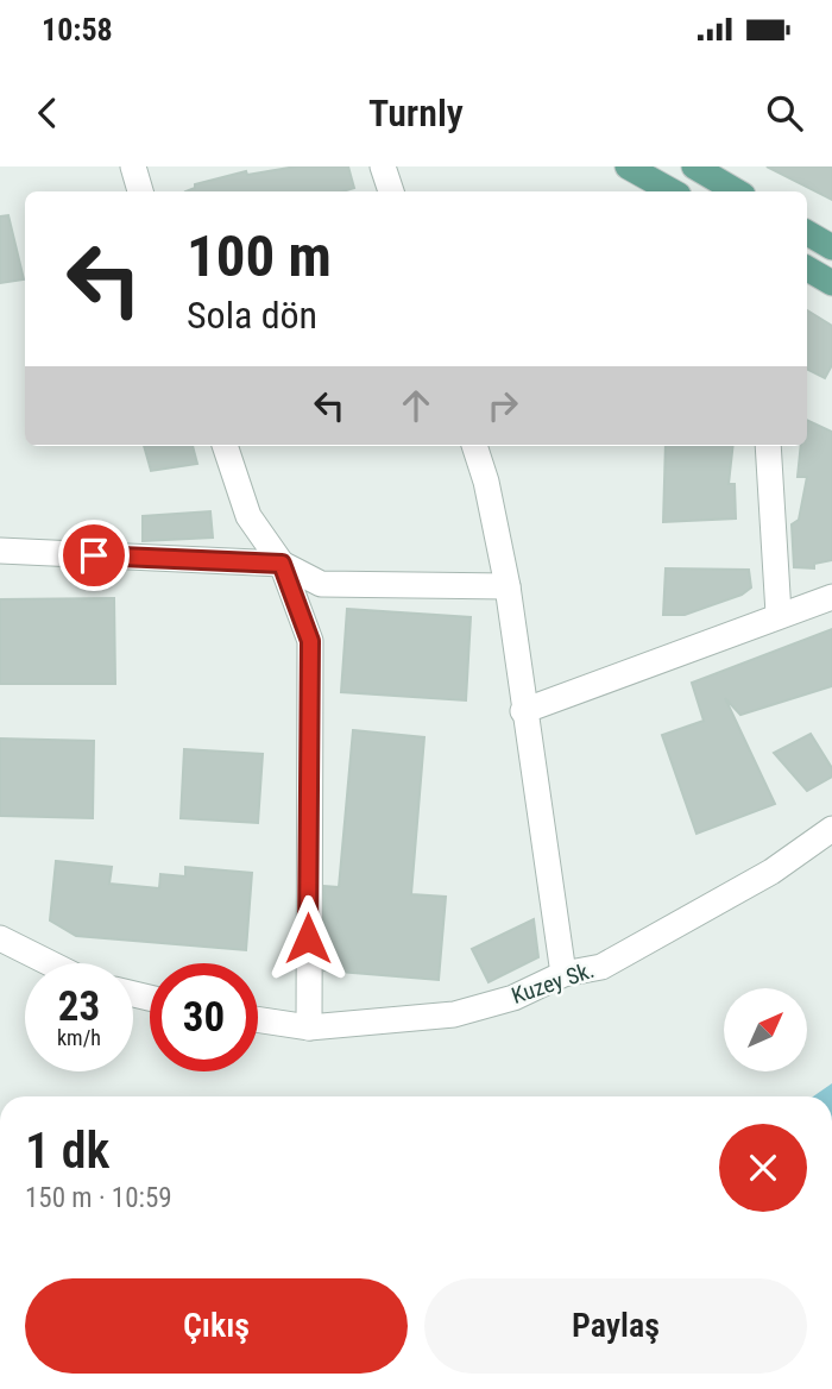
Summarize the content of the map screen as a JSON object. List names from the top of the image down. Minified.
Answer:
{"streets":{"street":["Kuzey Sk."]},"north":"top right","page":{"status":"10:58","header":"Turnly","turn":["100 m","Sola dön"],"speed":"23 km/h","limit":"30","heading":["1 dk","150 m · 10:59"],"buttons":["Çıkış","Paylaş"]}}
